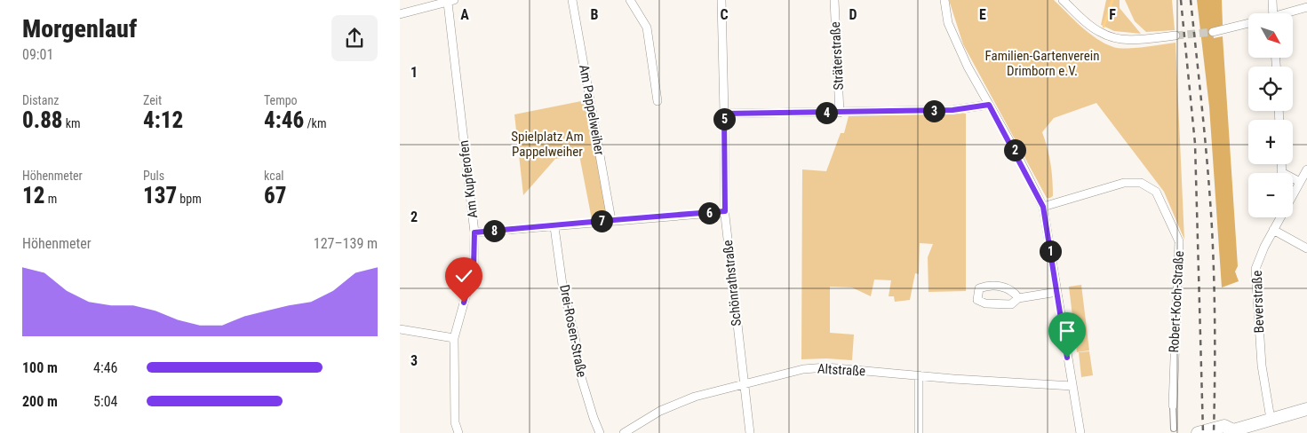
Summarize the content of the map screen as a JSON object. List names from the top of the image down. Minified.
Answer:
{"streets":{"street":["Sträterstraße","Am Pappelweiher","Am Kupferofen","Schönrathstraße","Robert-Koch-Straße","Beverstraße","Drei-Rosen-Straße","Altstraße"]},"crossings":[["Schönrathstraße","Altstraße"]],"parks":["Familien-Gartenverein Drimborn e.V.","Spielplatz Am Pappelweiher"],"north":"bottom right","page":{"heading":["Morgenlauf","09:01"],"map_buttons":["+","−"],"stats":[["Distanz","0.88 km"],["Zeit","4:12"],["Tempo","4:46 /km"],["Höhenmeter","12 m"],["Puls","137 bpm"],["kcal","67"]],"pins":["3","4","5","2","6","7","8","1"],"chart":["Höhenmeter","127–139 m"],"list":[{"name":"100 m","note":"4:46"},{"name":"200 m","note":"5:04"}]},"grid":{"columns":["A","B","C","D","E","F"],"rows":["1","2","3"]}}
